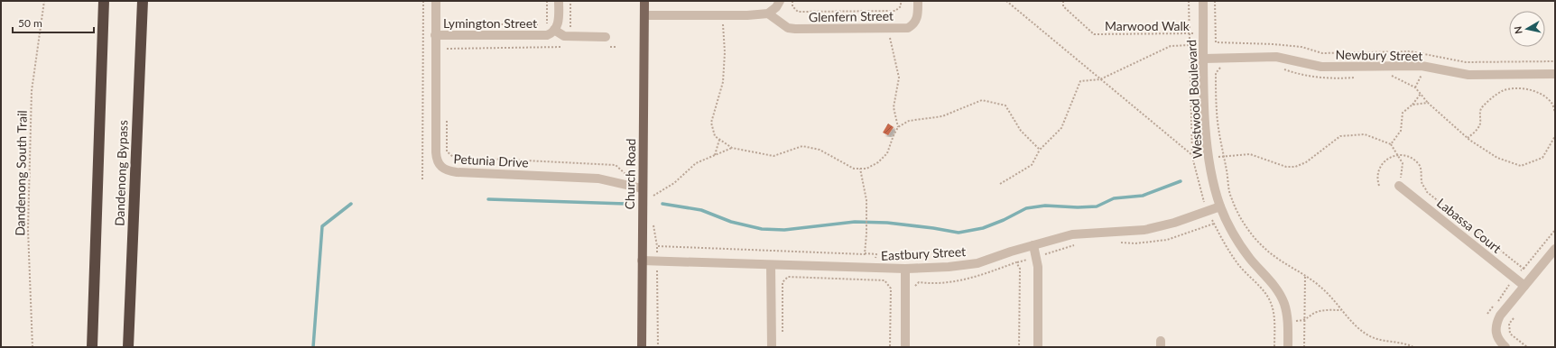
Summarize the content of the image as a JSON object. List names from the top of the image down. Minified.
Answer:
{"streets":{"highway":["Dandenong Bypass"],"main road":["Church Road"],"street":["Glenfern Street","Lymington Street","Newbury Street","Westwood Boulevard","Petunia Drive","Labassa Court","Eastbury Street"],"path":["Marwood Walk","Dandenong South Trail"]},"crossings":[["Lymington Street","Petunia Drive"],["Marwood Walk","Westwood Boulevard"],["Newbury Street","Westwood Boulevard"],["Westwood Boulevard","Eastbury Street"],["Petunia Drive","Church Road"],["Church Road","Eastbury Street"]],"scale_bar":"50 m","north":"left"}
